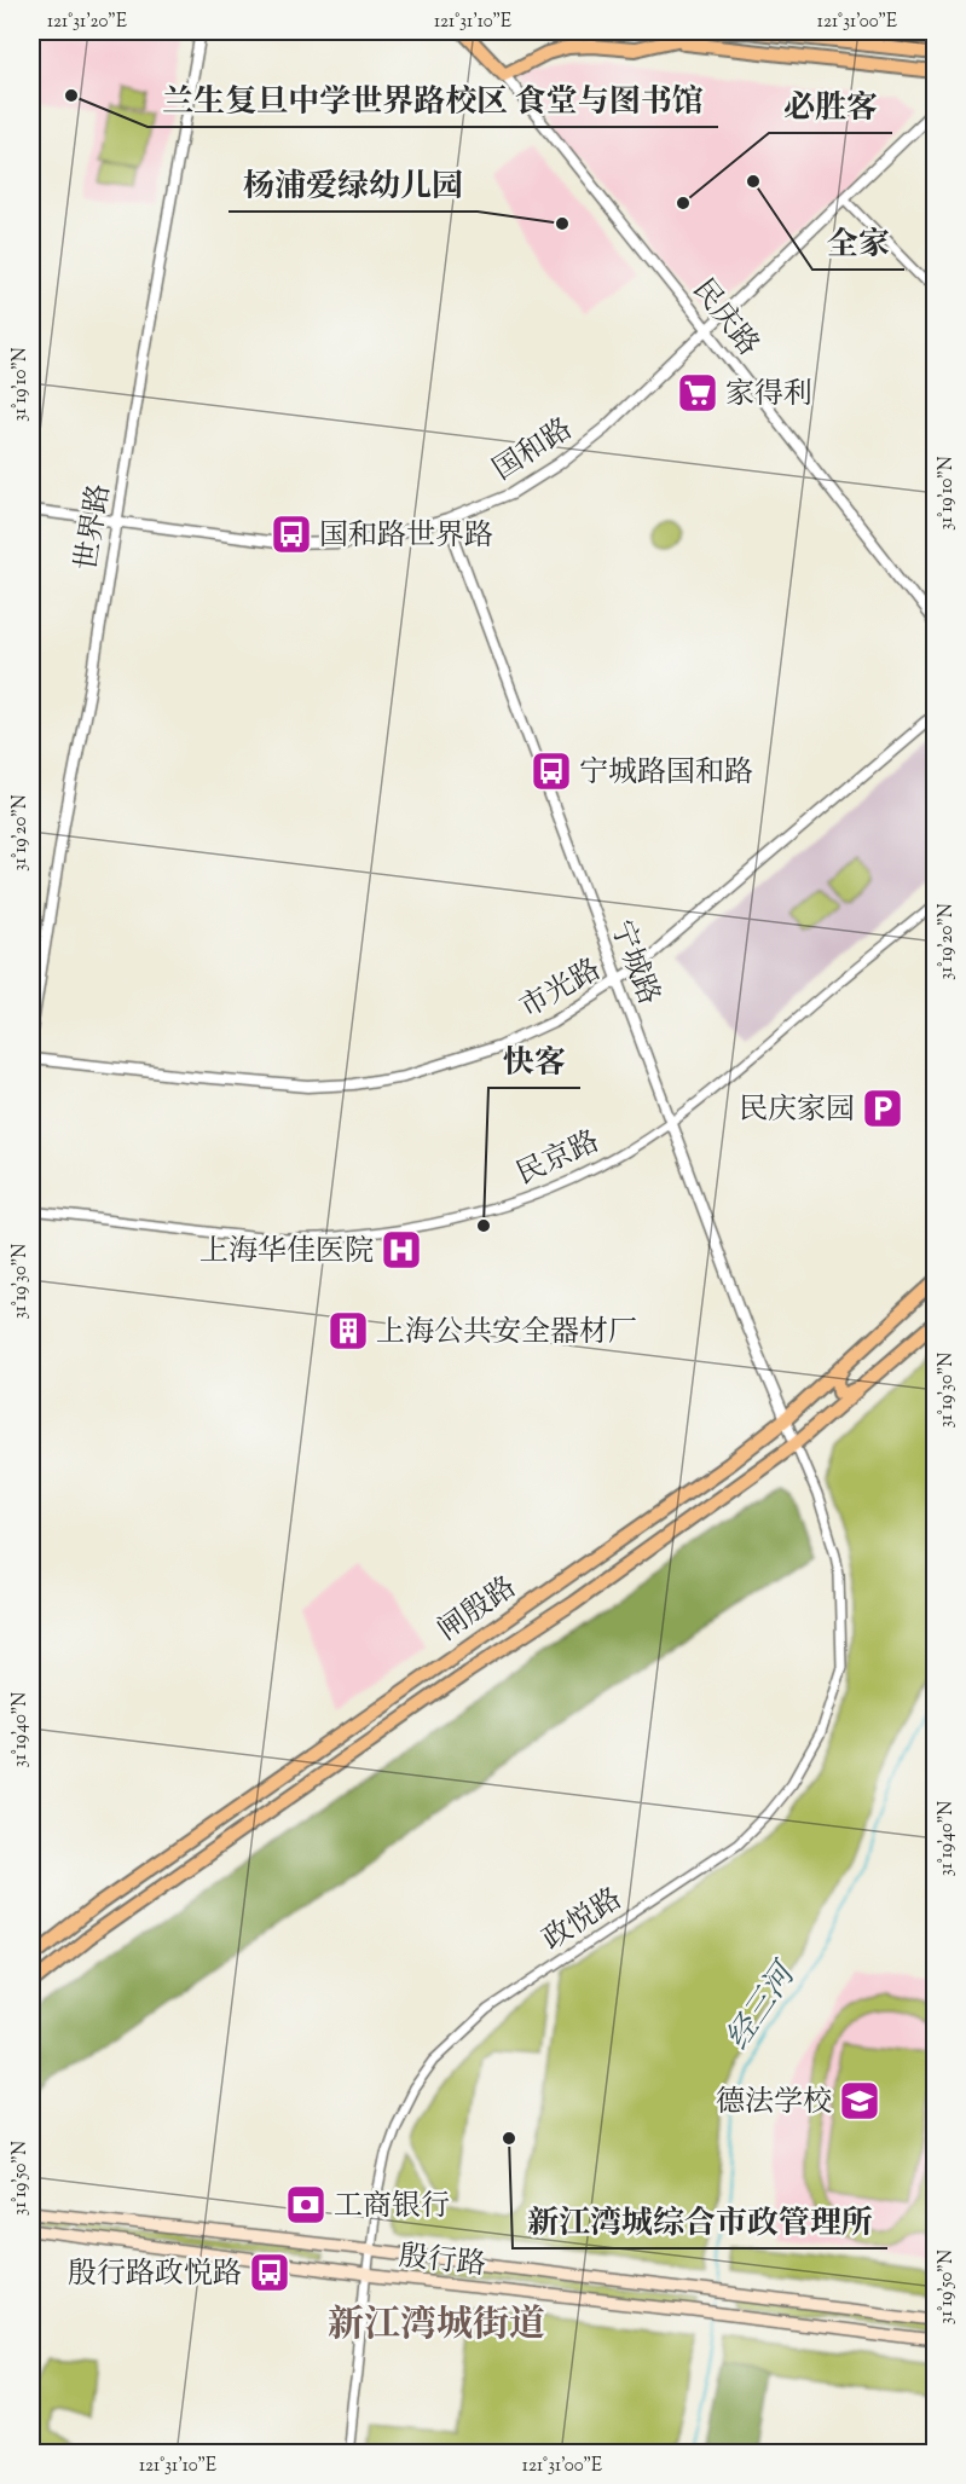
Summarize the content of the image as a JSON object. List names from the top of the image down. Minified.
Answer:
{"streets":{"main road":["闸殷路","殷行路"],"street":["民庆路","国和路","世界路","宁城路","市光路","民京路","政悦路"]},"crossings":[["民庆路","国和路"],["国和路","世界路"],["国和路","宁城路"],["宁城路","市光路"],["宁城路","民京路"],["宁城路","闸殷路"],["宁城路","政悦路"],["闸殷路","政悦路"],["政悦路","殷行路"]],"districts":["新江湾城街道"],"water":["经三河"],"places":{"other":["兰生复旦中学世界路校区 食堂与图书馆","全家","必胜客","杨浦爱绿幼儿园","快客","新江湾城综合市政管理所"],"supermarket":["家得利"],"bus stop":["国和路世界路","宁城路国和路","殷行路政悦路"],"parking":["民庆家园"],"hospital":["上海华佳医院"],"building":["上海公共安全器材厂"],"school or university":["德法学校"],"bank":["工商银行"]},"coordinates":["121°31'20\"E","121°31'10\"E","121°31'00\"E","31°19'10\"N","31°19'20\"N","31°19'30\"N","31°19'40\"N","31°19'50\"N"]}
